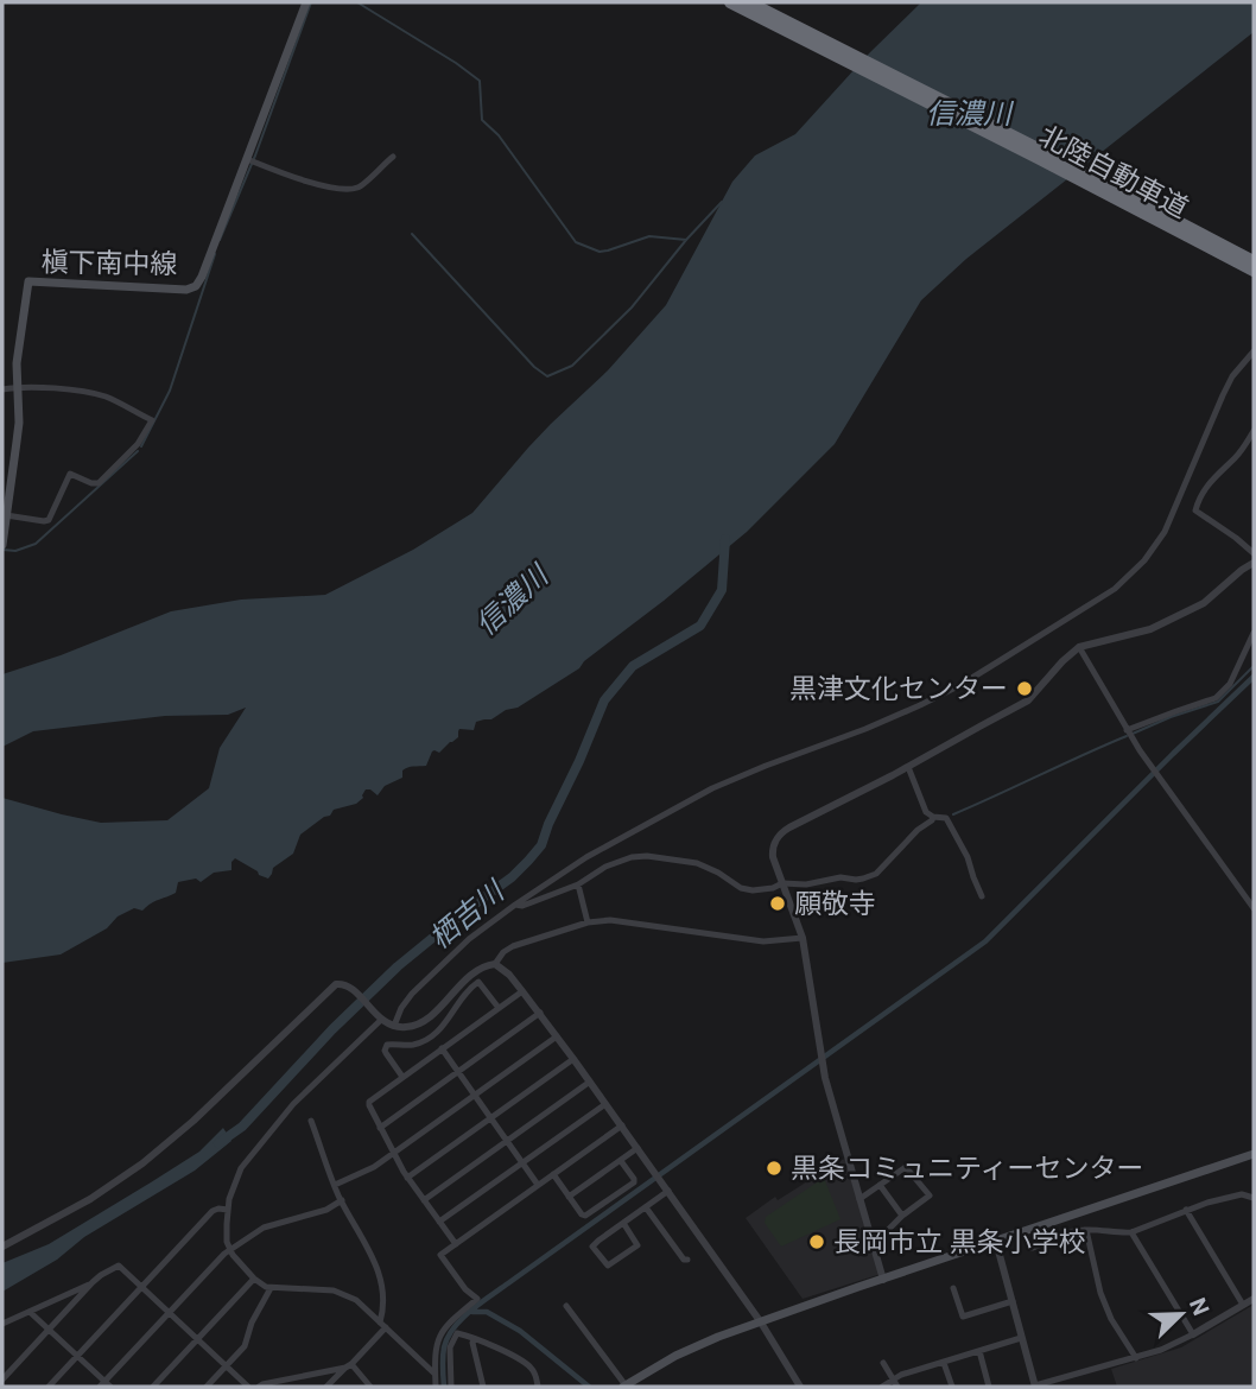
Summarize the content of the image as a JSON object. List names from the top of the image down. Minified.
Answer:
{"streets":{"highway":["北陸自動車道"],"main road":["槇下南中線"]},"water":["信濃川","栖吉川"],"places":["黒津文化センター","願敬寺","黒条コミュニティーセンター","長岡市立 黒条小学校"],"north":"top right"}
